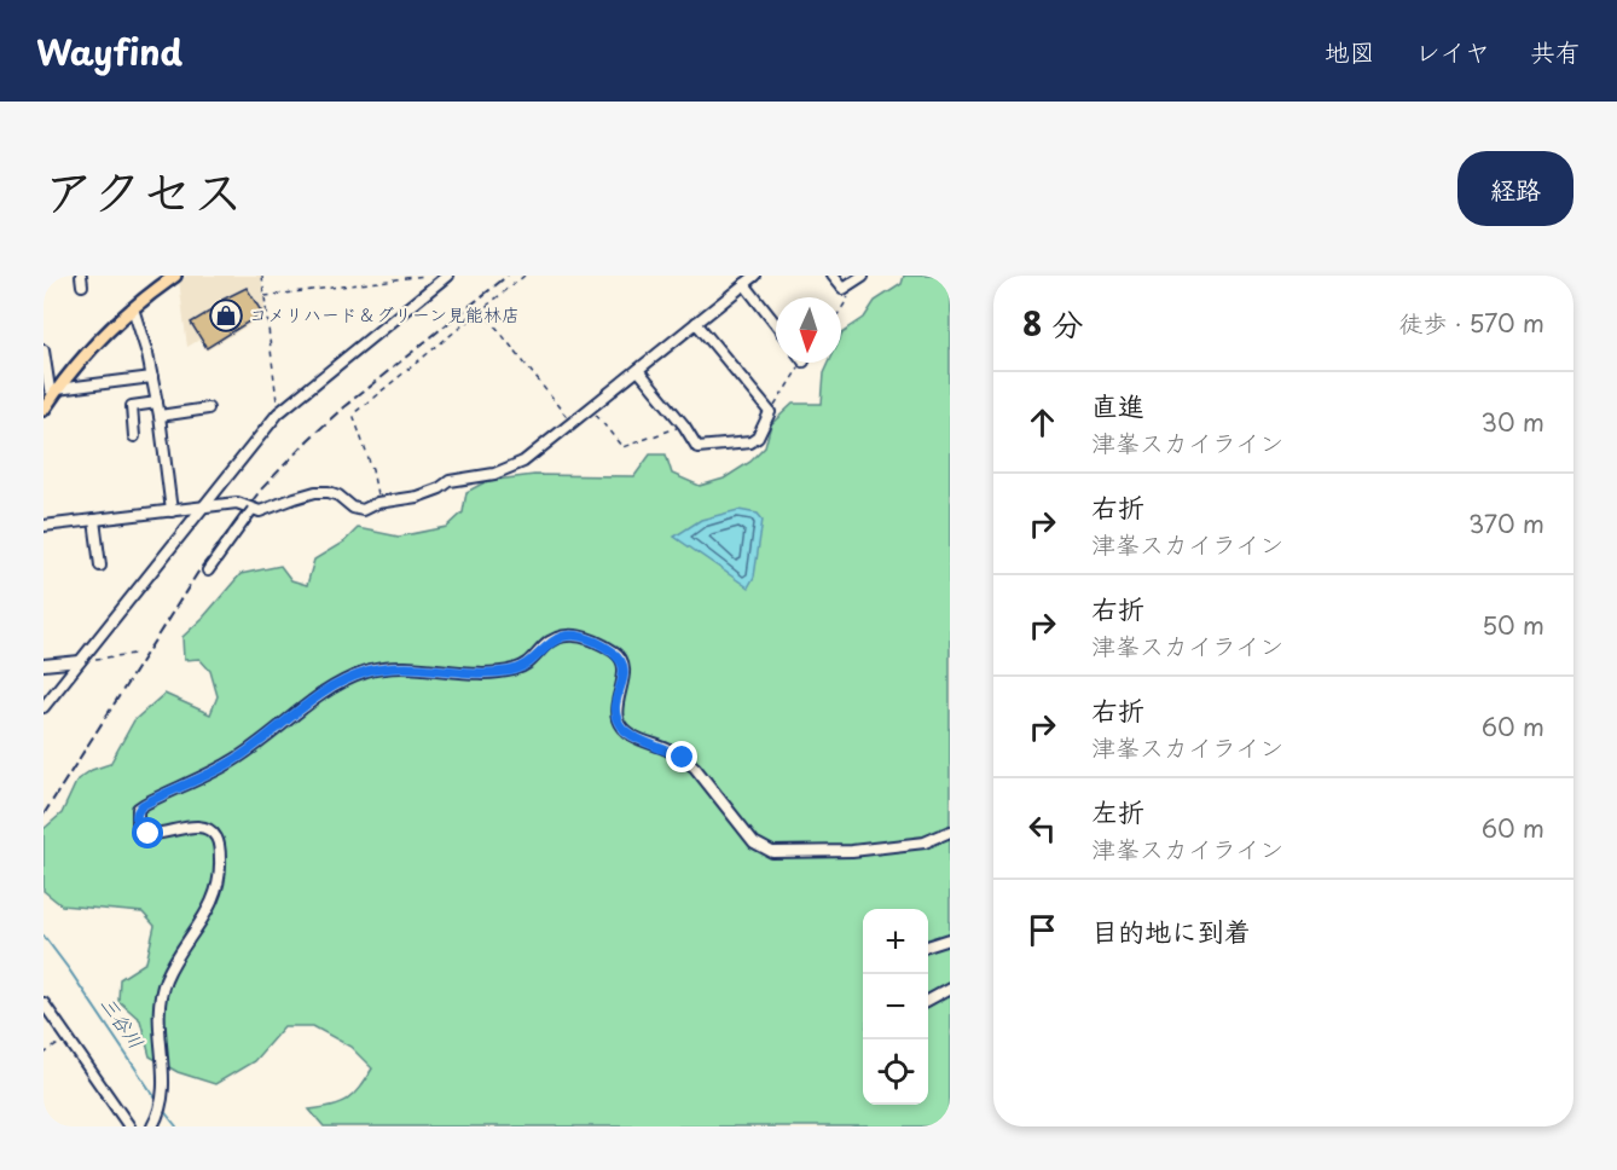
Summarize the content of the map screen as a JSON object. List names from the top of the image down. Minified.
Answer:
{"water":["三谷川"],"places":{"shop":["コメリハード＆グリーン見能林店"]},"north":"bottom","page":{"header":"Wayfind","nav":["地図","レイヤ","共有"],"title":"アクセス","buttons":"経路","heading":["8 分","徒歩 · 570 m"],"list":[["直進","津峯スカイライン","30 m"],["右折","津峯スカイライン","370 m"],["右折","津峯スカイライン","50 m"],["右折","津峯スカイライン","60 m"],["左折","津峯スカイライン","60 m"],"目的地に到着"],"map_buttons":["+","−"]}}
